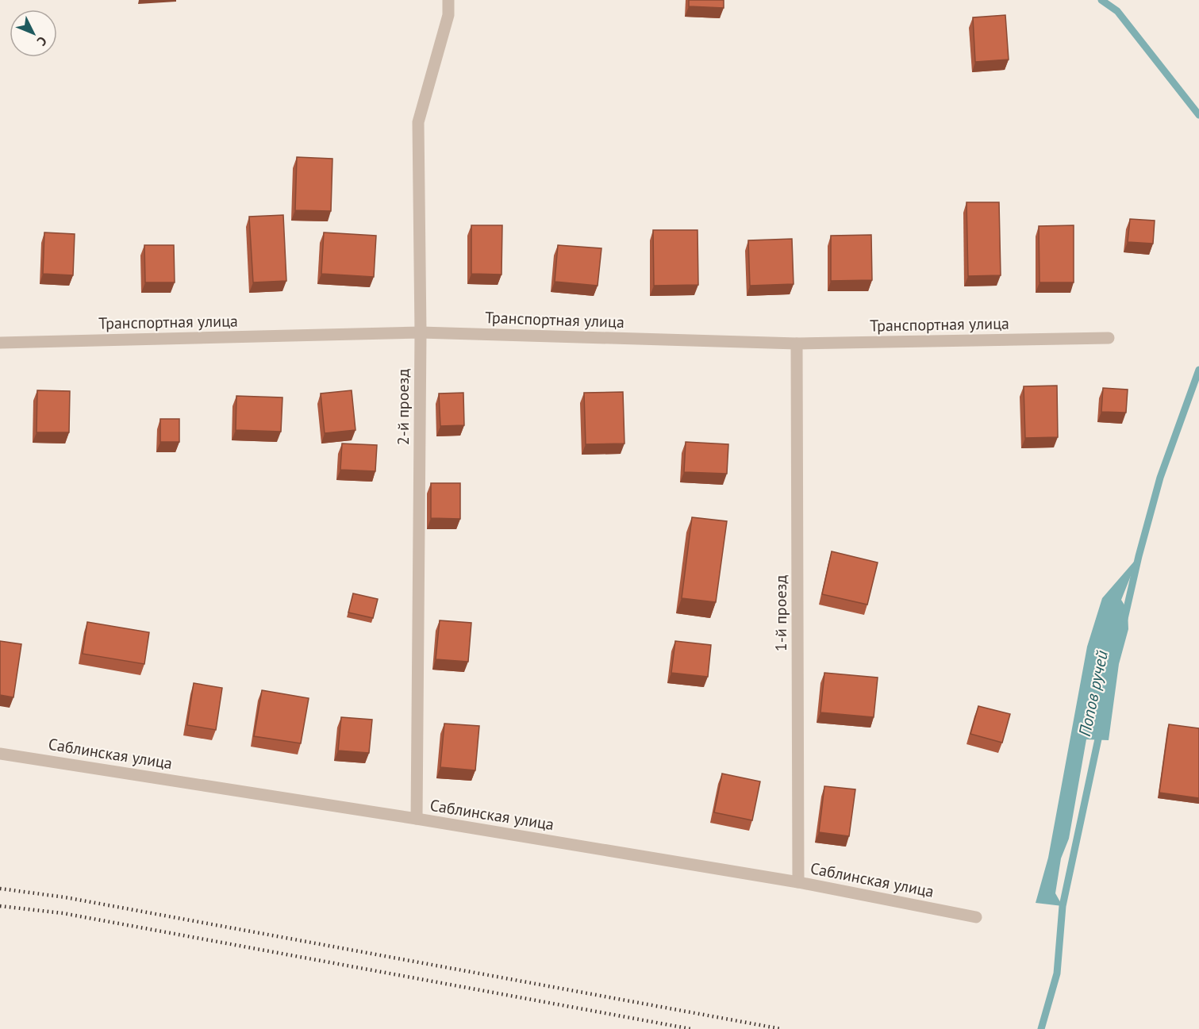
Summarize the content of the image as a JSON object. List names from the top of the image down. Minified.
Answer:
{"streets":{"street":["Транспортная улица","2-й проезд","1-й проезд","Саблинская улица"]},"crossings":[["Транспортная улица","2-й проезд"],["Транспортная улица","1-й проезд"],["2-й проезд","Саблинская улица"],["1-й проезд","Саблинская улица"]],"water":["Попов ручей"],"north":"bottom right"}
